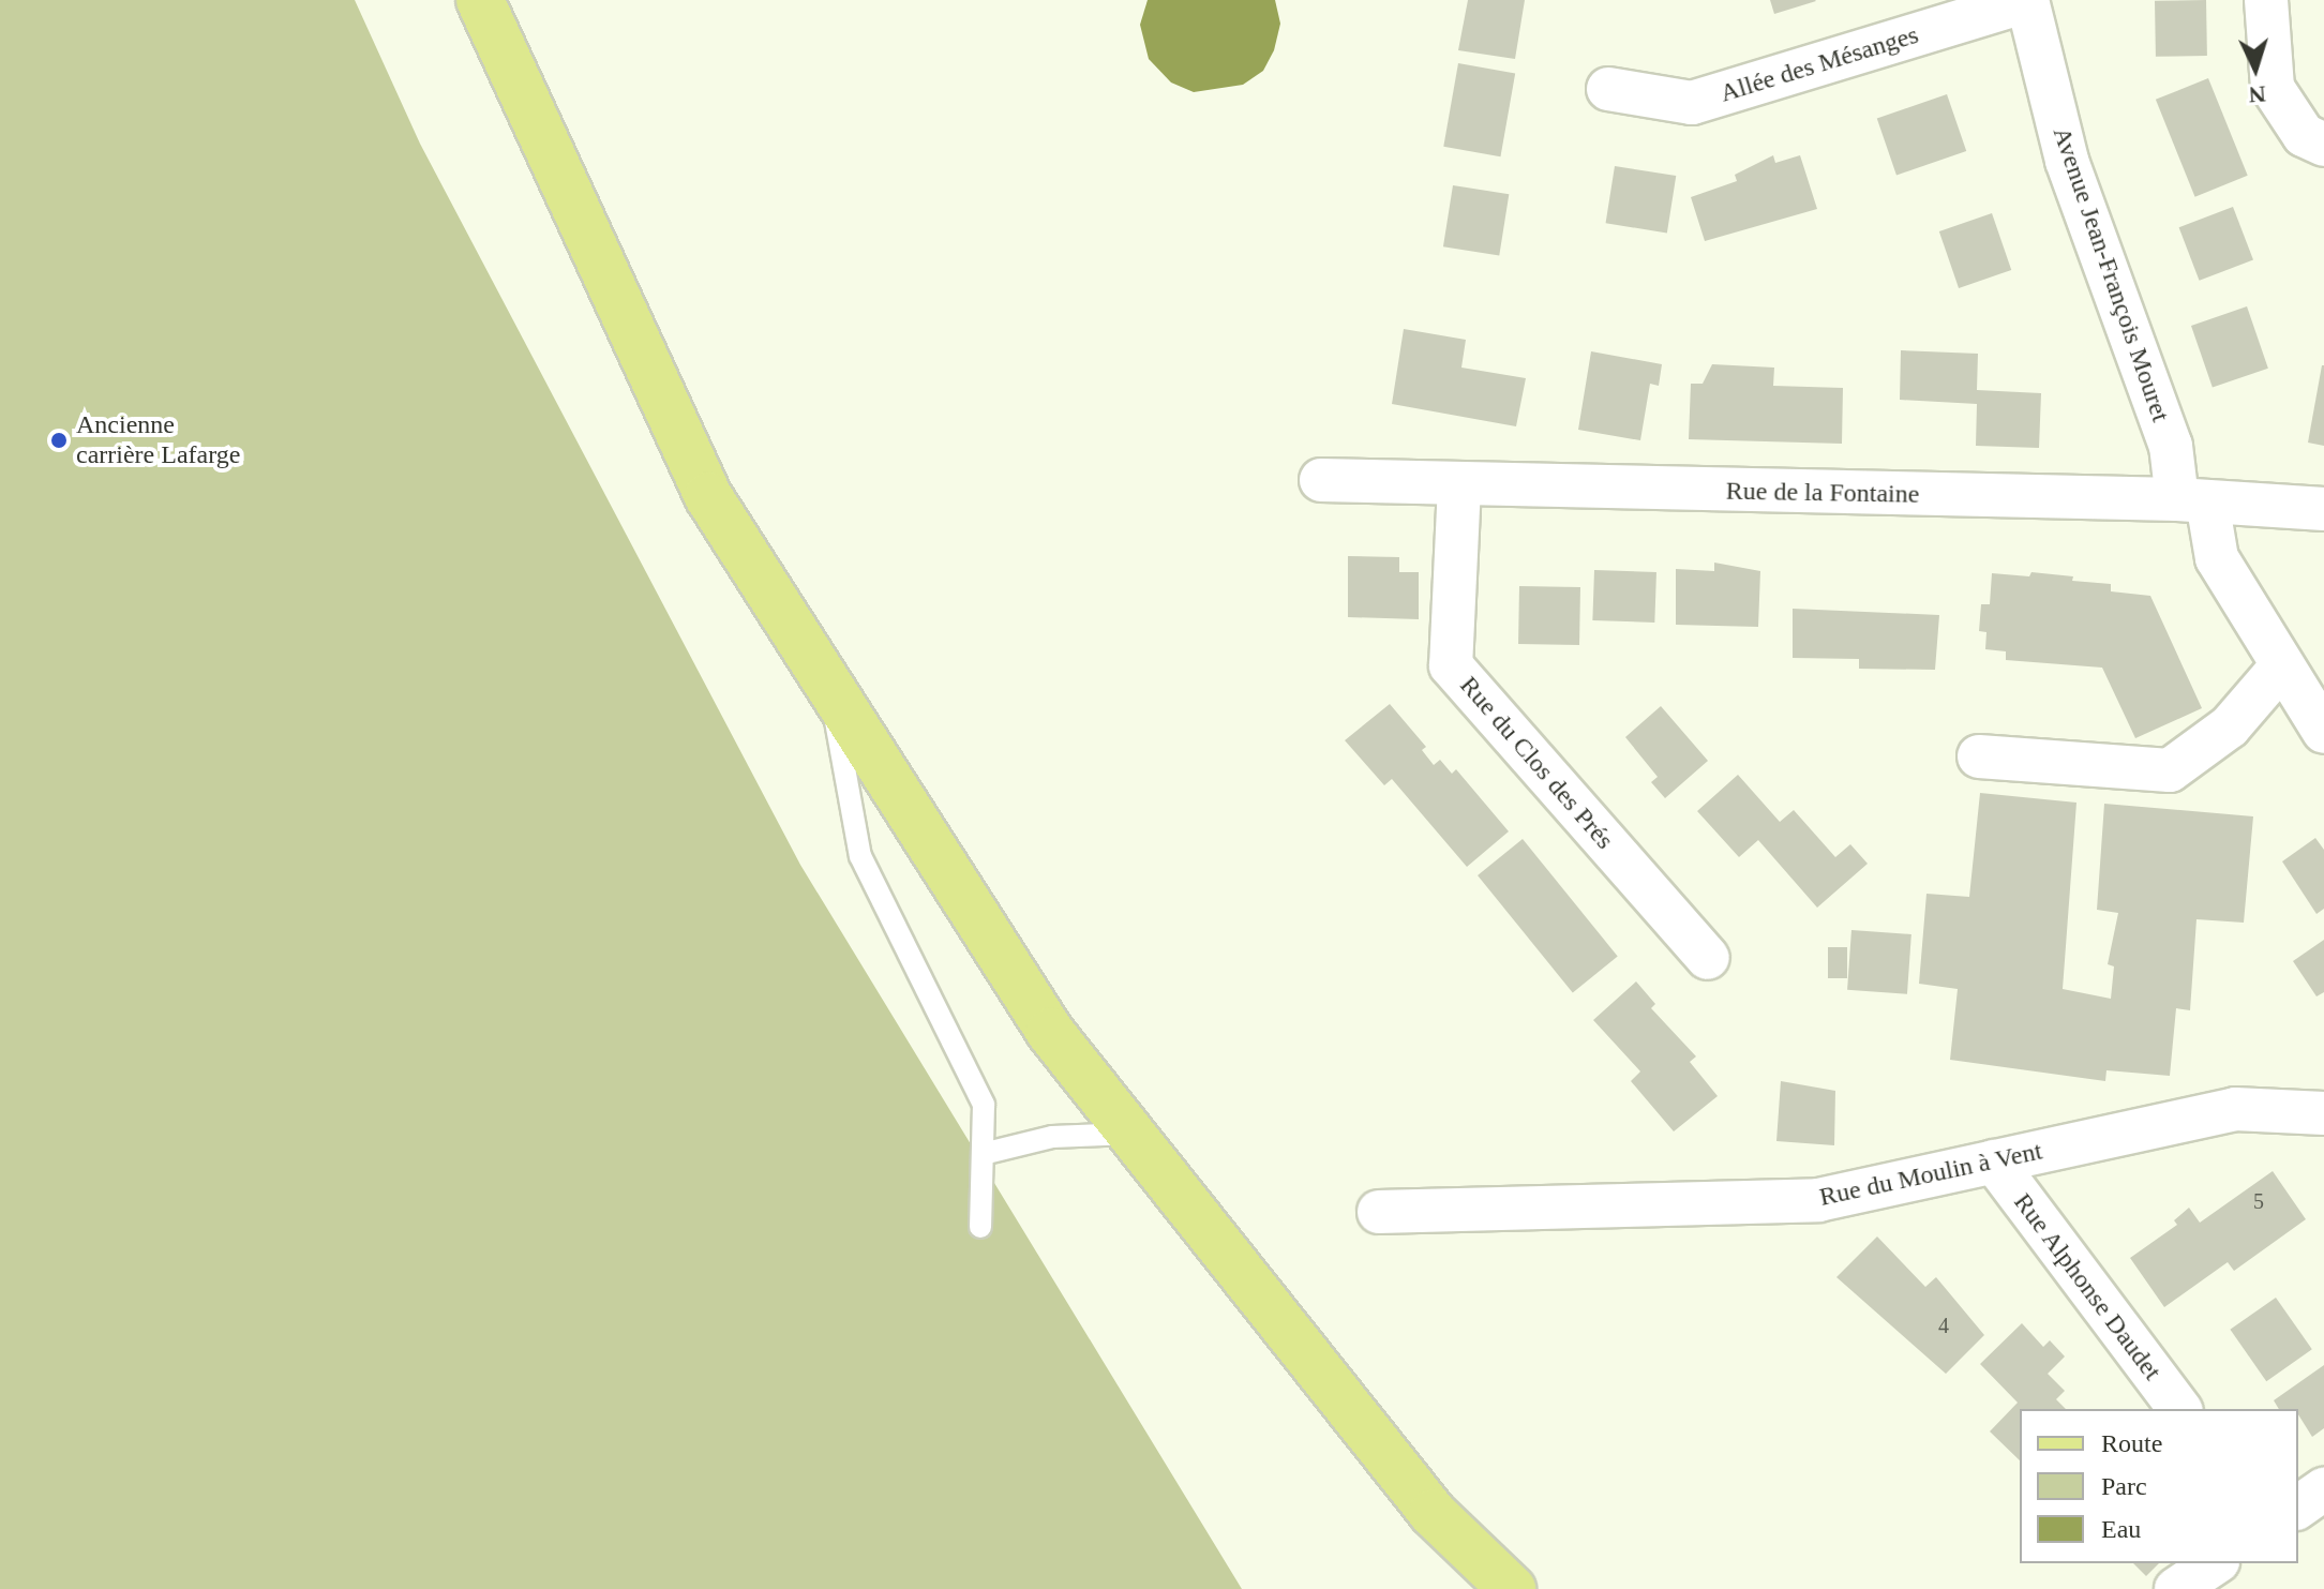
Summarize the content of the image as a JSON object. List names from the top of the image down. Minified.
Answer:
{"streets":{"street":["Allée des Mésanges","Avenue Jean-François Mouret","Rue de la Fontaine","Rue du Clos des Prés","Rue du Moulin à Vent","Rue Alphonse Daudet"]},"crossings":[["Allée des Mésanges","Avenue Jean-François Mouret"],["Avenue Jean-François Mouret","Rue de la Fontaine"],["Rue de la Fontaine","Rue du Clos des Prés"],["Rue du Moulin à Vent","Rue Alphonse Daudet"]],"places":["Ancienne carrière Lafarge"],"house_numbers":["5","4"],"legend":["Route","Parc","Eau"],"north":"bottom"}
